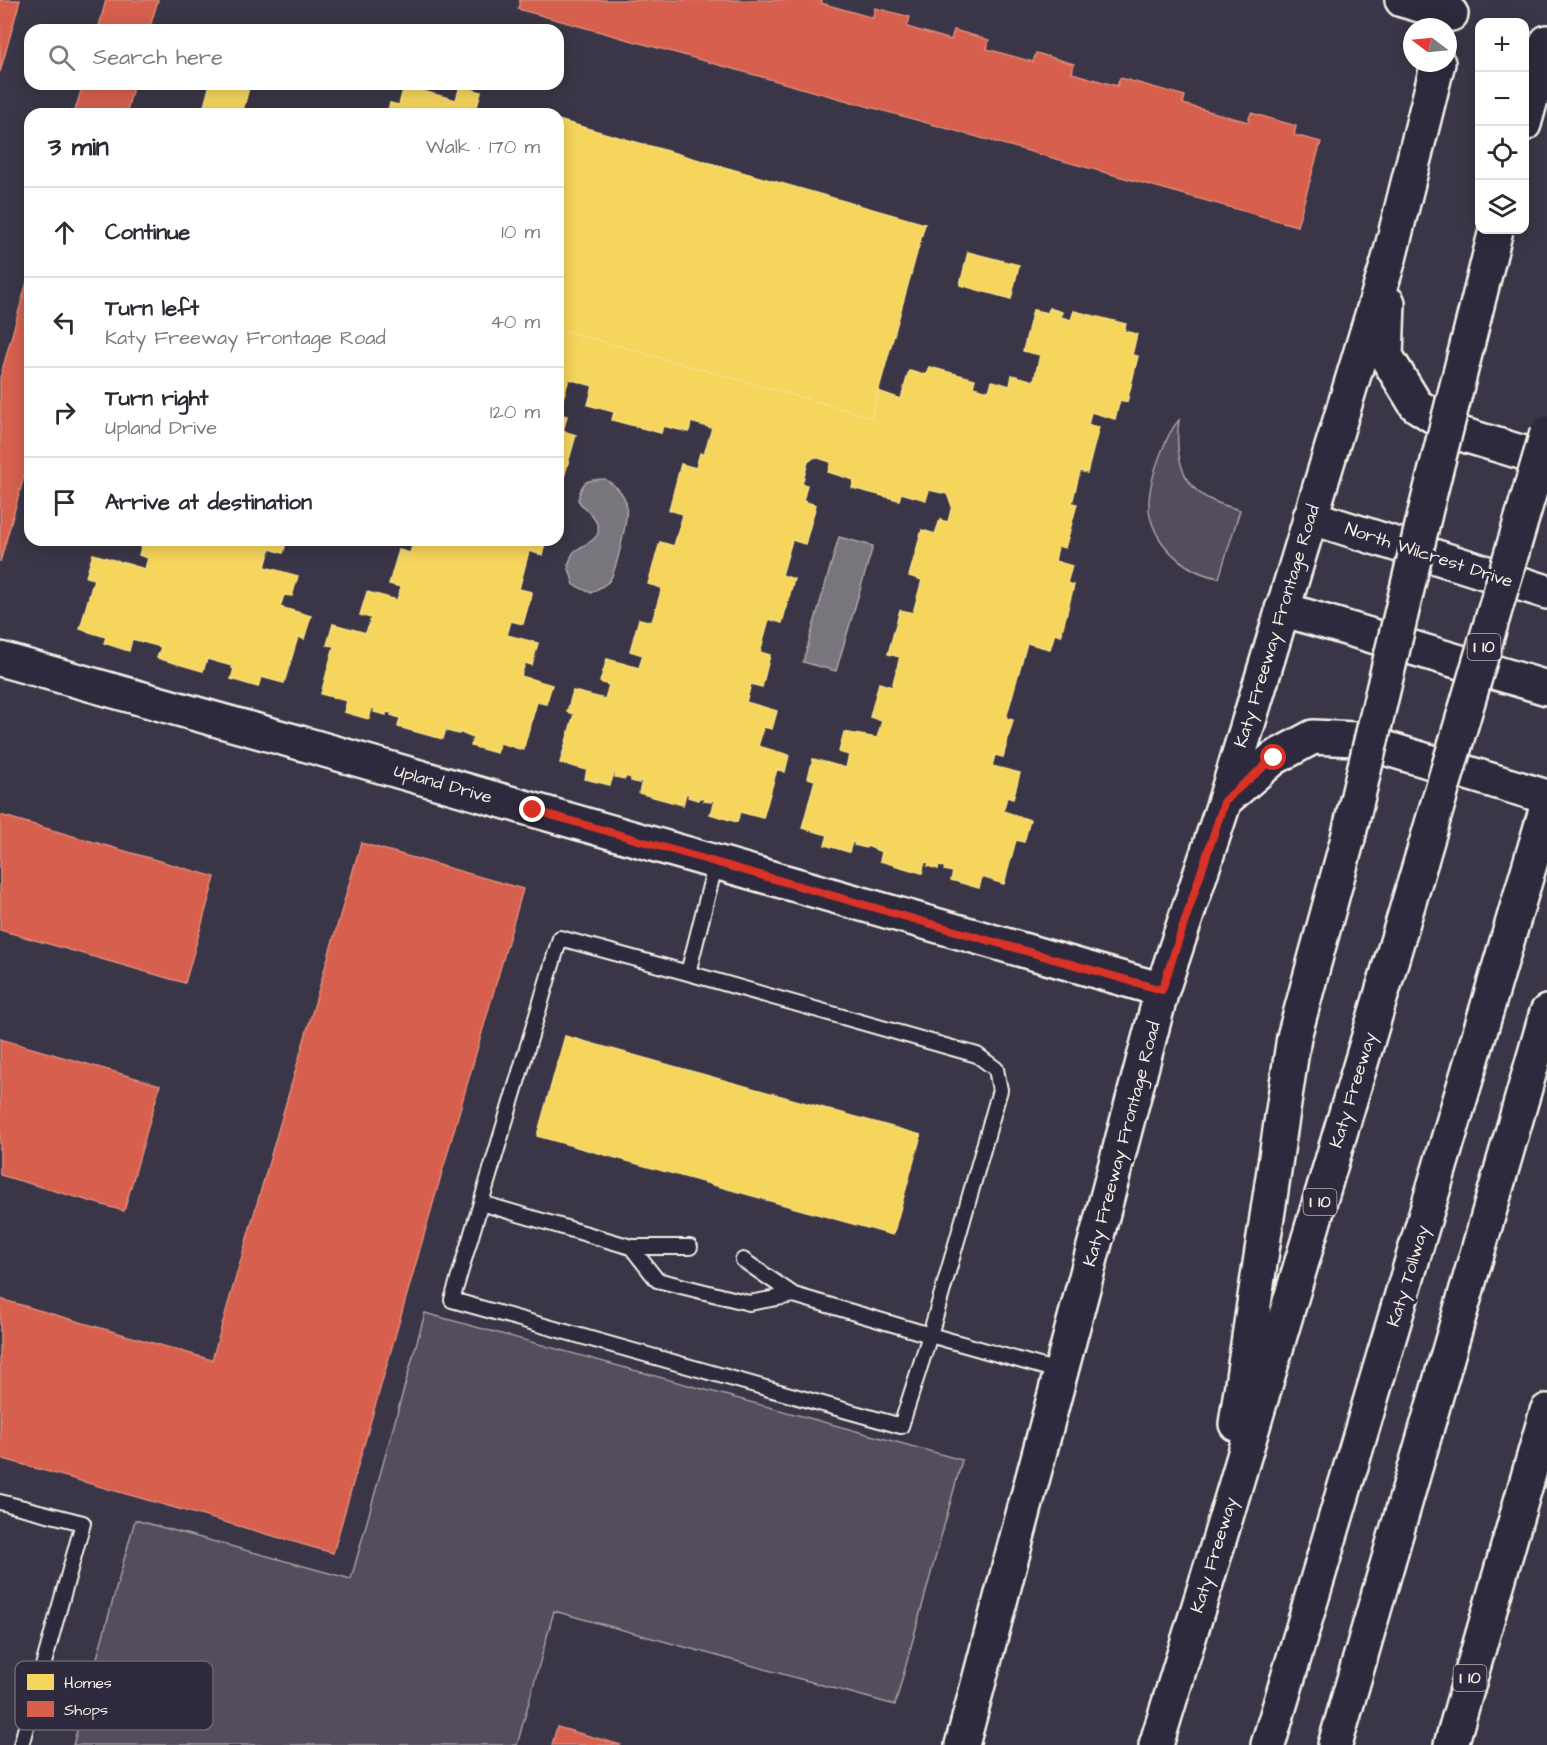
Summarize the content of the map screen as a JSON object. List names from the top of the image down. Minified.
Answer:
{"streets":{"main road":["North Wilcrest Drive","Katy Freeway Frontage Road","I 10","Upland Drive","Katy Freeway","Katy Tollway"]},"crossings":[["North Wilcrest Drive","Katy Freeway Frontage Road"],["Katy Freeway Frontage Road","Upland Drive"]],"legend":["Homes","Shops"],"north":"left","page":{"map_buttons":["+","−"],"search":"Search here","heading":["3 min","Walk · 170 m"],"list":[["Continue","10 m"],["Turn left","Katy Freeway Frontage Road","40 m"],["Turn right","Upland Drive","120 m"],"Arrive at destination"]}}
